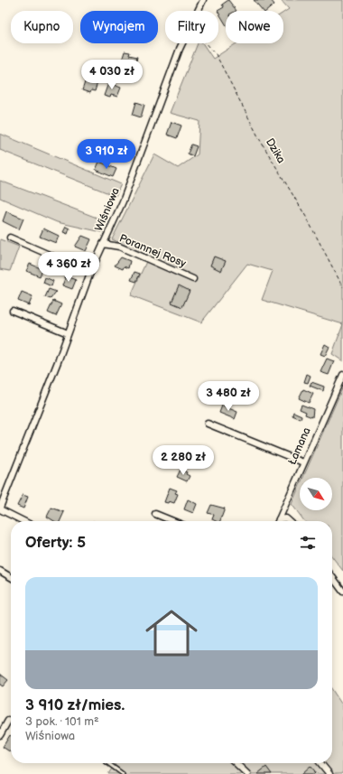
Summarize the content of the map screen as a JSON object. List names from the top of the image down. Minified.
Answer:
{"streets":{"street":["Wiśniowa","Porannej Rosy","Łamana"],"path":["Dzika"]},"crossings":[["Wiśniowa","Porannej Rosy"]],"north":"bottom right","page":{"chip":["Kupno","Wynajem","Filtry","Nowe"],"price":["4 030 zł","3 910 zł","4 360 zł","3 480 zł","2 280 zł"],"heading":"Oferty: 5","list":[{"name":"3 910 zł/mies.","note":"3 pok. · 101 m² · Wiśniowa"}]}}
